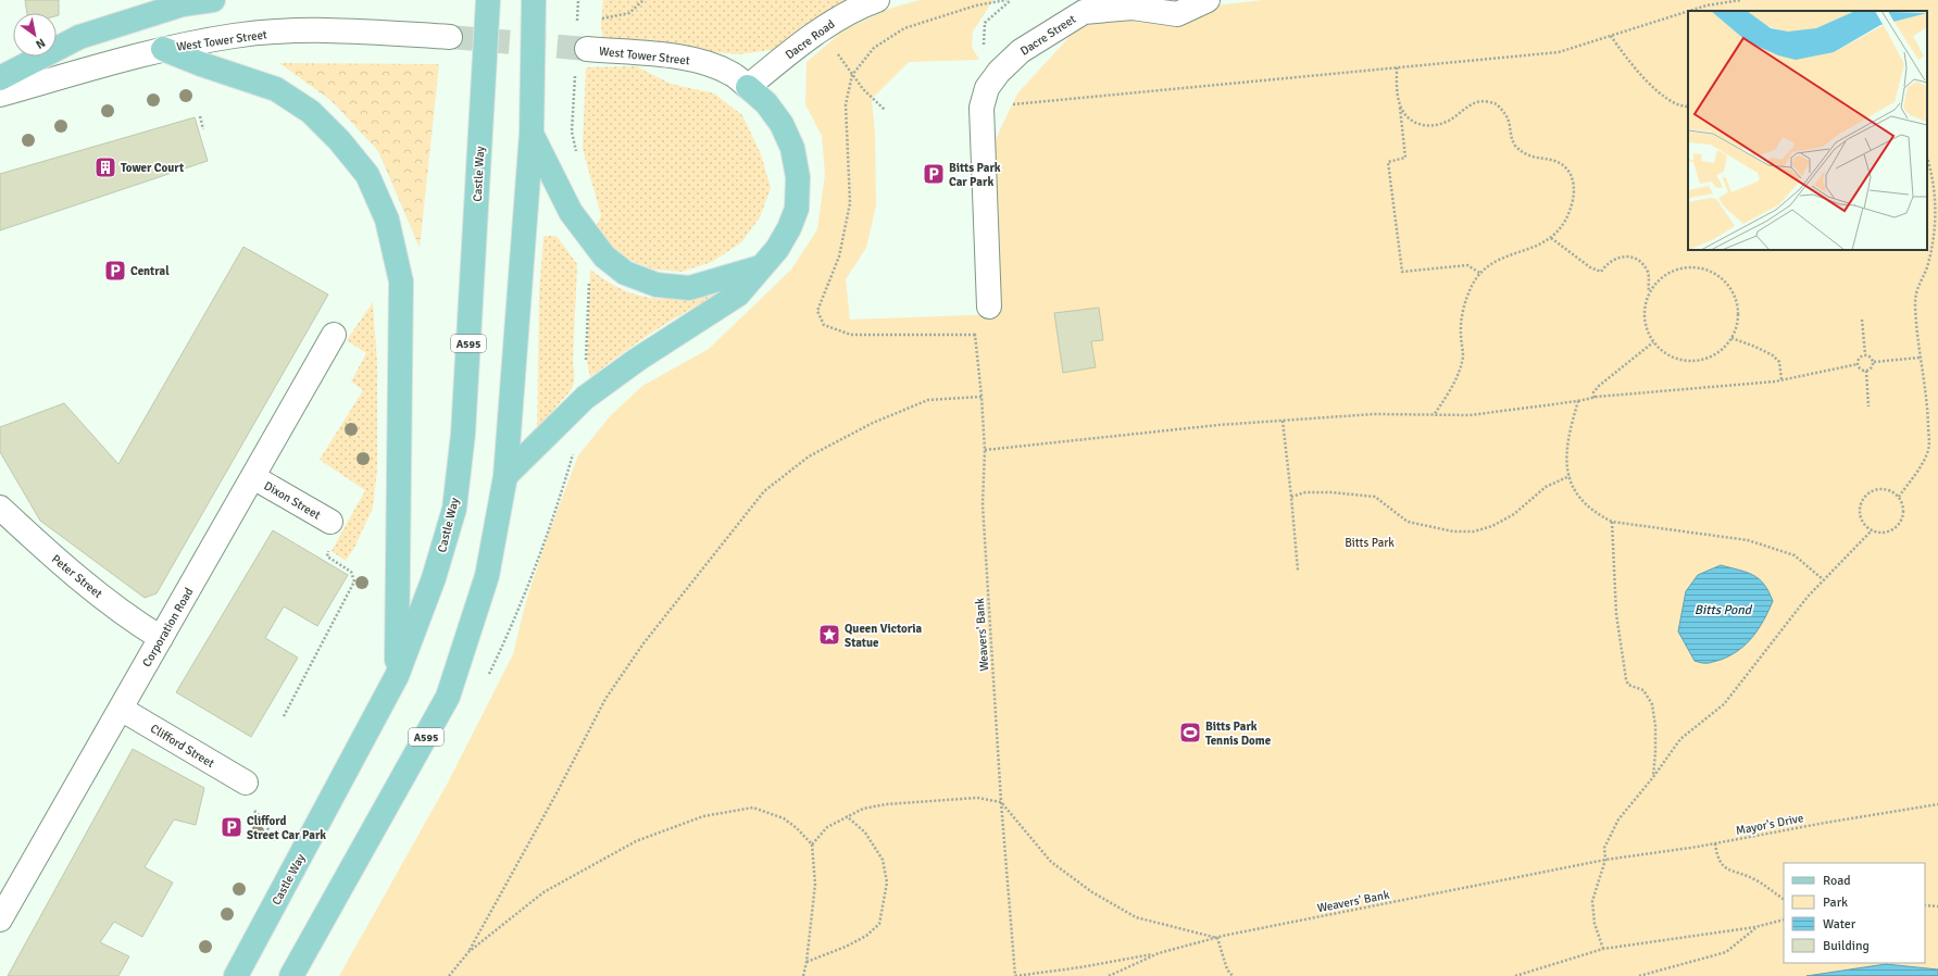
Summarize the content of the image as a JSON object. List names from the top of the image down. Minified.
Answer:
{"streets":{"main road":["Castle Way","A595"],"street":["Dacre Street","Dacre Road","West Tower Street","Dixon Street","Peter Street","Corporation Road","Clifford Street"],"path":["Weavers' Bank","Mayor's Drive"]},"crossings":[["Dacre Road","West Tower Street"],["Dixon Street","Corporation Road"],["Peter Street","Corporation Road"],["Corporation Road","Clifford Street"],["Weavers' Bank","Mayor's Drive"]],"water":["Bitts Pond"],"parks":["Bitts Park"],"places":{"building":["Tower Court"],"parking":["Bitts Park Car Park","Central","Clifford Street Car Park"],"place":["Queen Victoria Statue"],"sports":["Bitts Park Tennis Dome"]},"legend":["Road","Park","Water","Building"],"north":"bottom right"}
